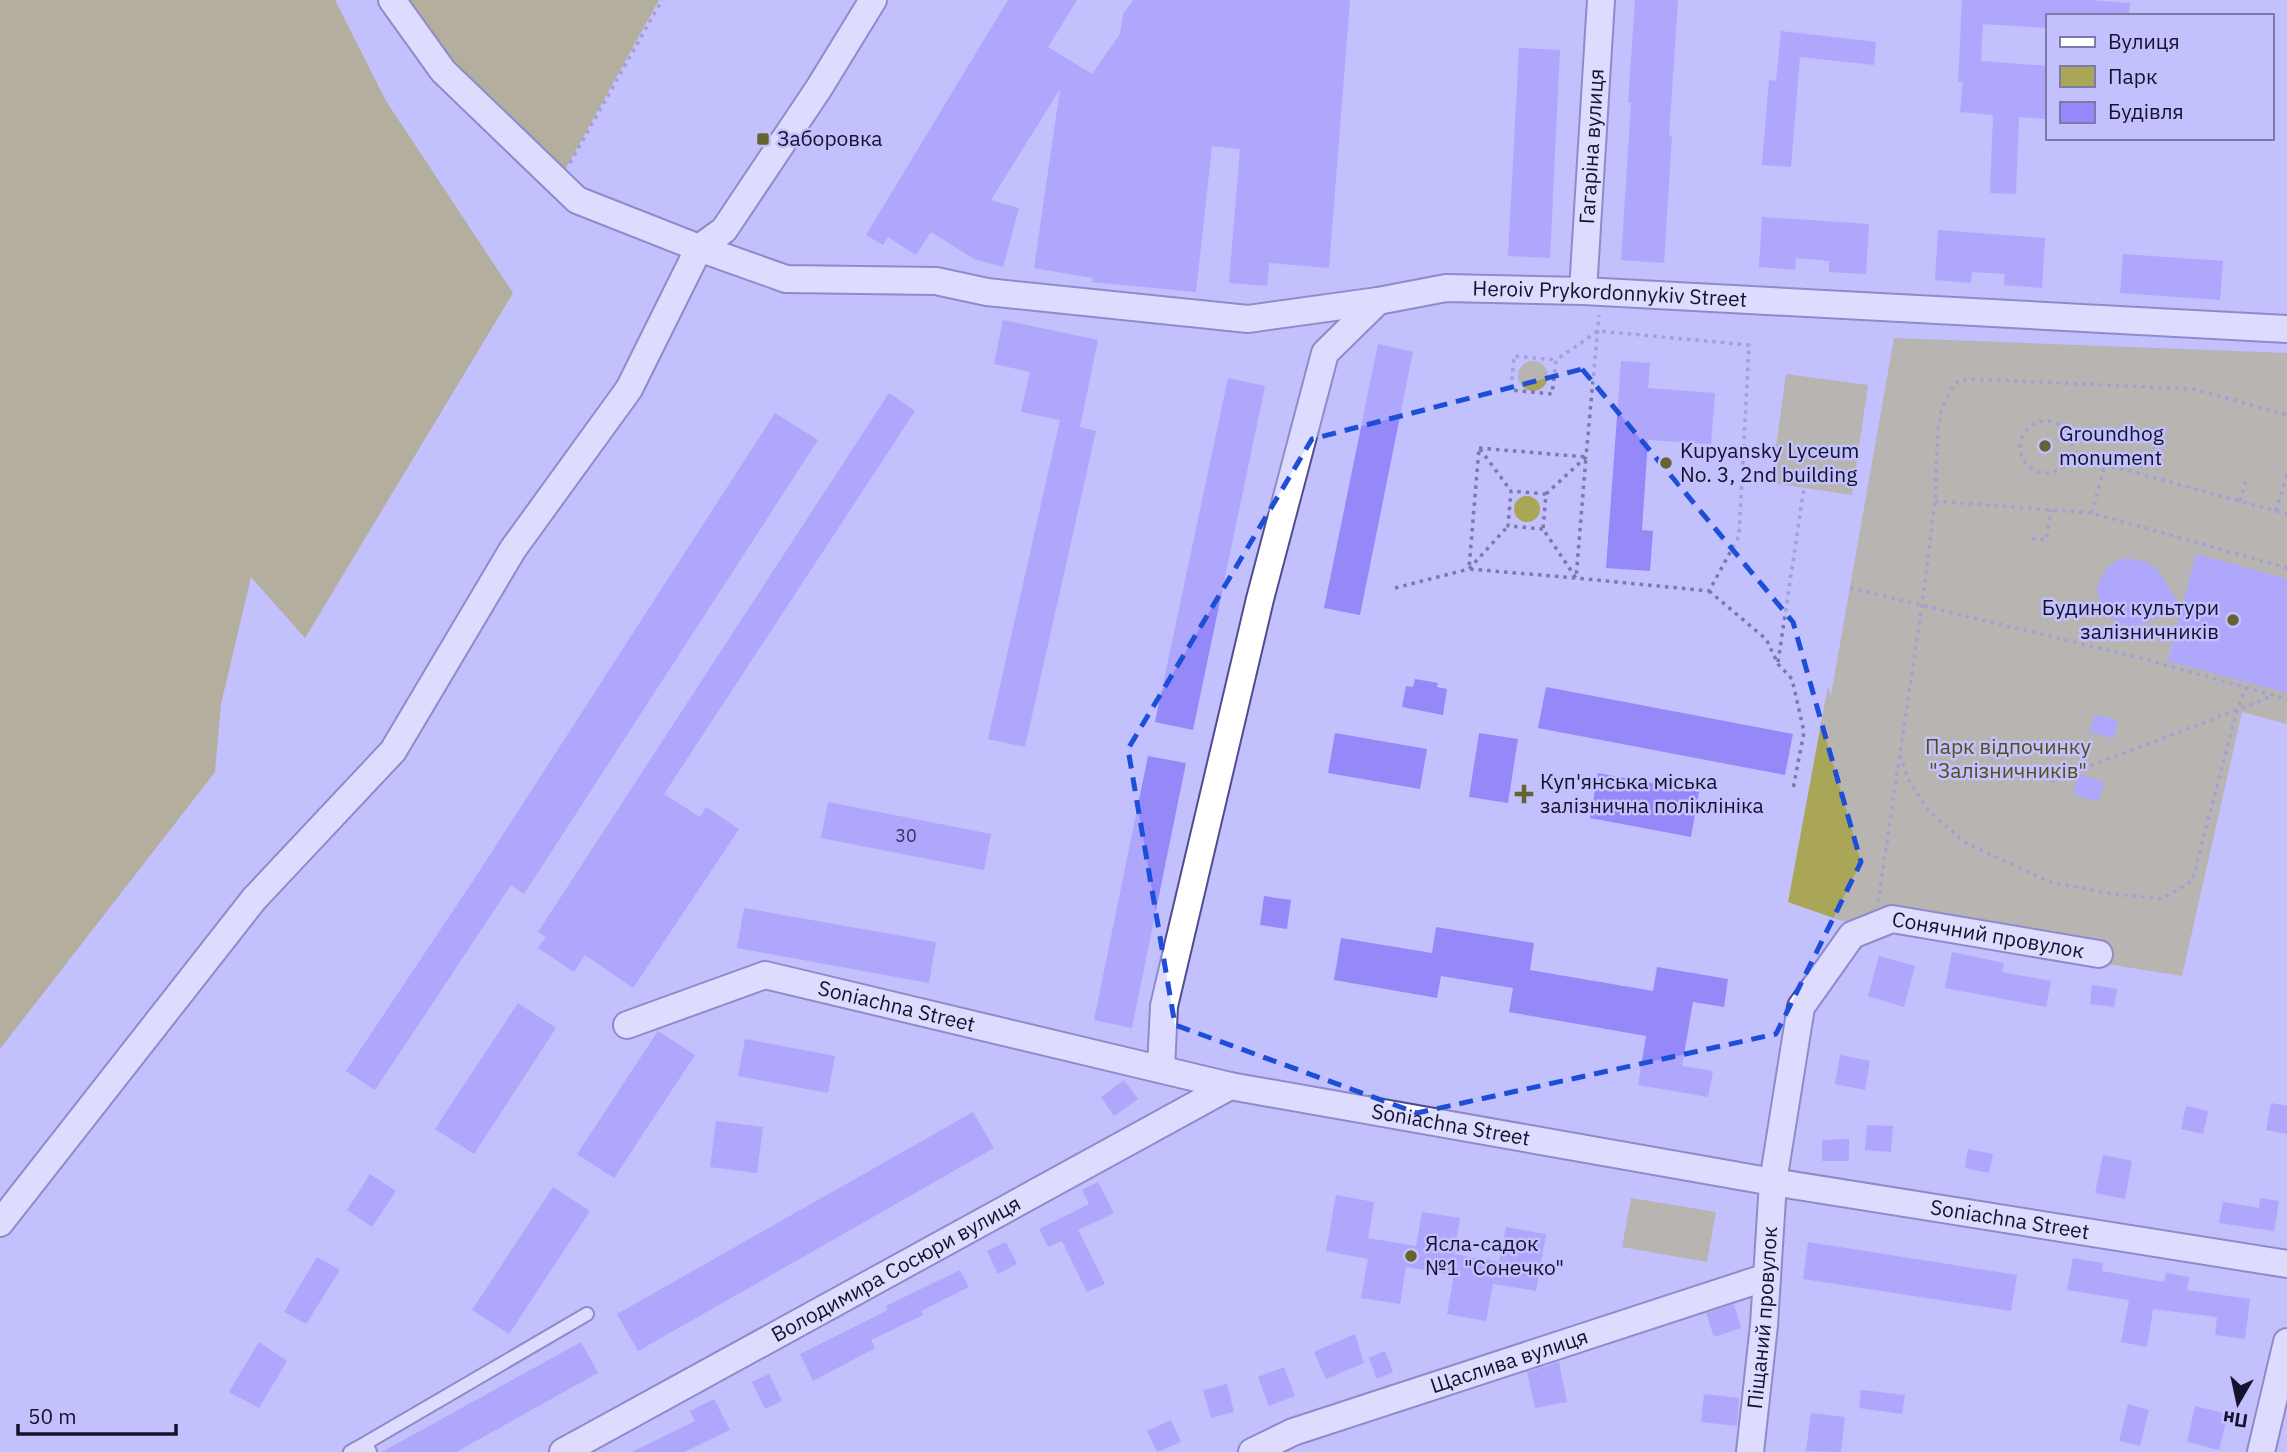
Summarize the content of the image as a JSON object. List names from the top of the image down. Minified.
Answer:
{"streets":{"street":["Гагаріна вулиця","Heroiv Prykordonnykiv Street","Сонячний провулок","Soniachna Street","Володимира Сосюри вулиця","Піщаний провулок","Щаслива вулиця"]},"crossings":[["Гагаріна вулиця","Heroiv Prykordonnykiv Street"],["Сонячний провулок","Soniachna Street"],["Сонячний провулок","Піщаний провулок"],["Soniachna Street","Володимира Сосюри вулиця"],["Soniachna Street","Піщаний провулок"],["Піщаний провулок","Щаслива вулиця"]],"parks":["Парк відпочинку \"Залізничників\""],"places":{"transit":["Заборовка"],"other":["Groundhog monument","Kupyansky Lyceum No. 3, 2nd building","Будинок культури залізничників","Ясла-садок №1 \"Сонечко\""],"health":["Куп'янська міська залізнична поліклініка"]},"house_numbers":["30"],"legend":["Вулиця","Парк","Будівля"],"scale_bar":"50 m","north":"bottom"}
